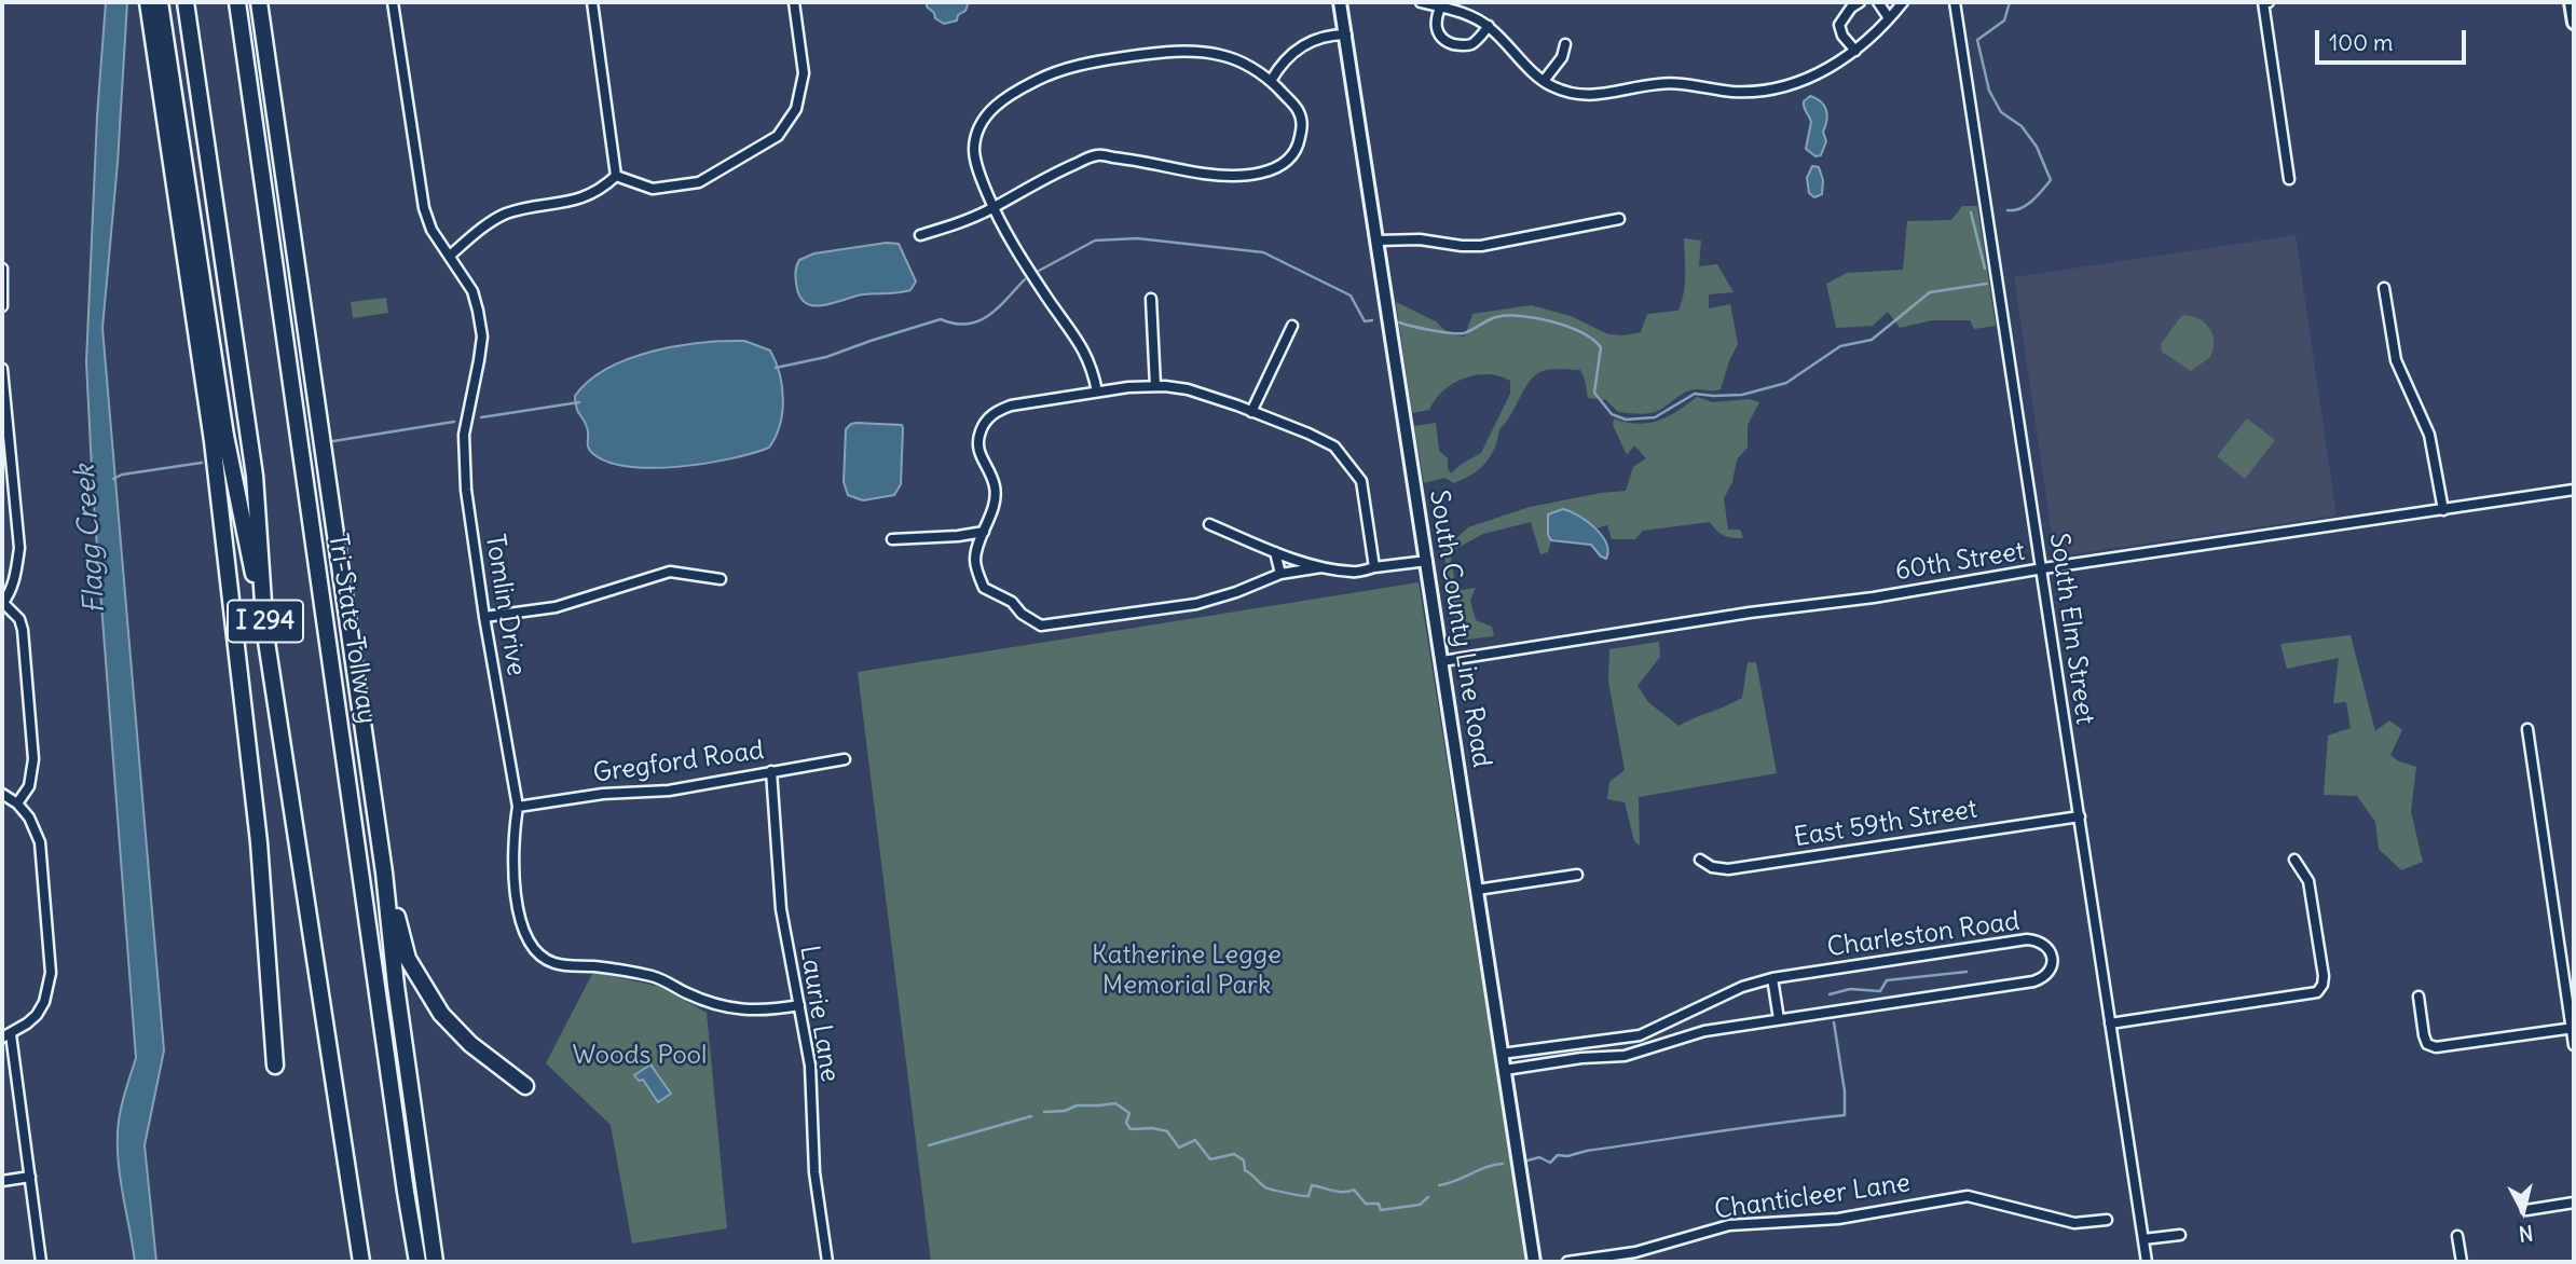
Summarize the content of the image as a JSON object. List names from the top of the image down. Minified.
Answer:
{"streets":{"highway":["I 294","Tri-State Tollway"],"main road":["South County Line Road"],"street":["60th Street","Tomlin Drive","South Elm Street","Gregford Road","East 59th Street","Charleston Road","Laurie Lane","Chanticleer Lane"]},"crossings":[["60th Street","South County Line Road"],["60th Street","South Elm Street"],["Tomlin Drive","Gregford Road"],["Tomlin Drive","Laurie Lane"],["South County Line Road","Charleston Road"],["South Elm Street","East 59th Street"],["Gregford Road","Laurie Lane"]],"water":["Flagg Creek"],"parks":["Katherine Legge Memorial Park","Woods Pool"],"scale_bar":"100 m","north":"bottom"}
